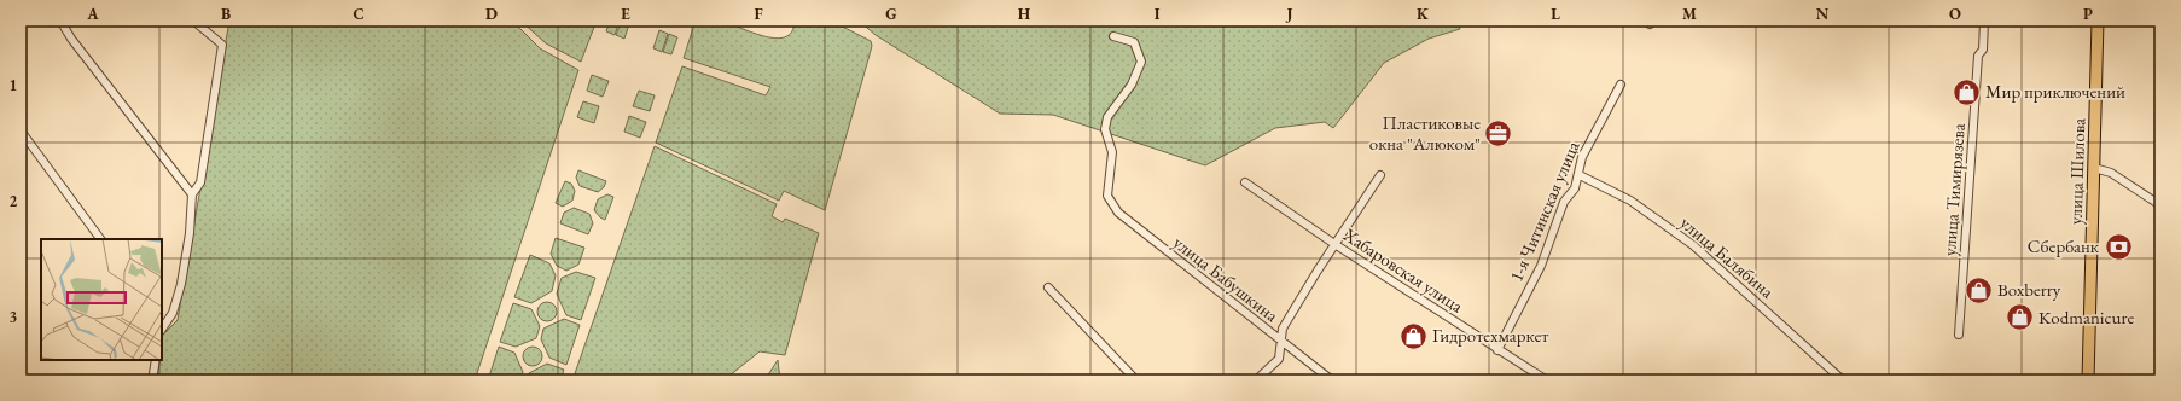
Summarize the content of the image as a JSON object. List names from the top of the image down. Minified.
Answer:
{"streets":{"main road":["улица Шилова"],"street":["улица Тимирязева","1-я Читинская улица","улица Балябина","Хабаровская улица","улица Бабушкина"]},"crossings":[["1-я Читинская улица","улица Балябина"],["1-я Читинская улица","Хабаровская улица"]],"places":{"shop":["Мир приключений","Boxberry","Kodmanicure","Гидротехмаркет"],"office":["Пластиковые окна \"Алюком\""],"bank":["Сбербанк"]},"grid":{"columns":["A","B","C","D","E","F","G","H","I","J","K","L","M","N","O","P"],"rows":["1","2","3"]}}
